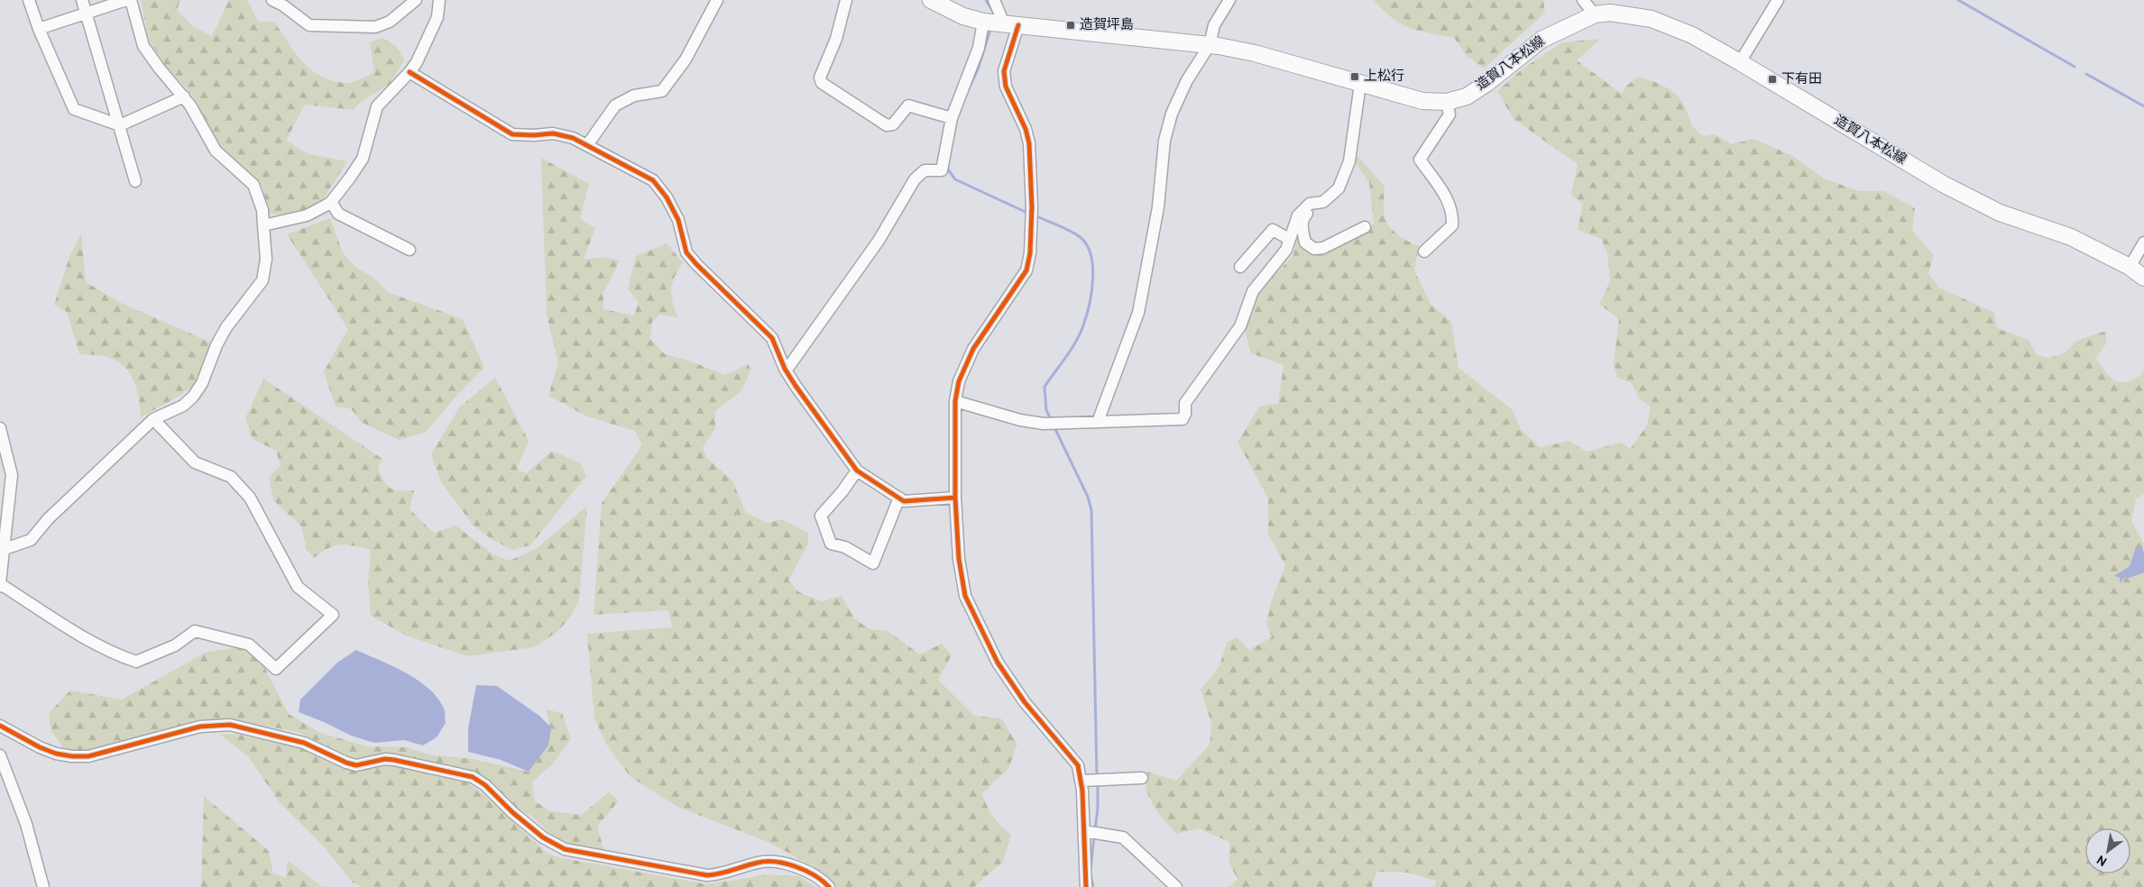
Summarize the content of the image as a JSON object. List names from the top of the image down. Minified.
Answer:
{"streets":{"main road":["造賀八本松線"]},"places":{"transit":["造賀坪島","上松行","下有田"]},"north":"bottom left"}
